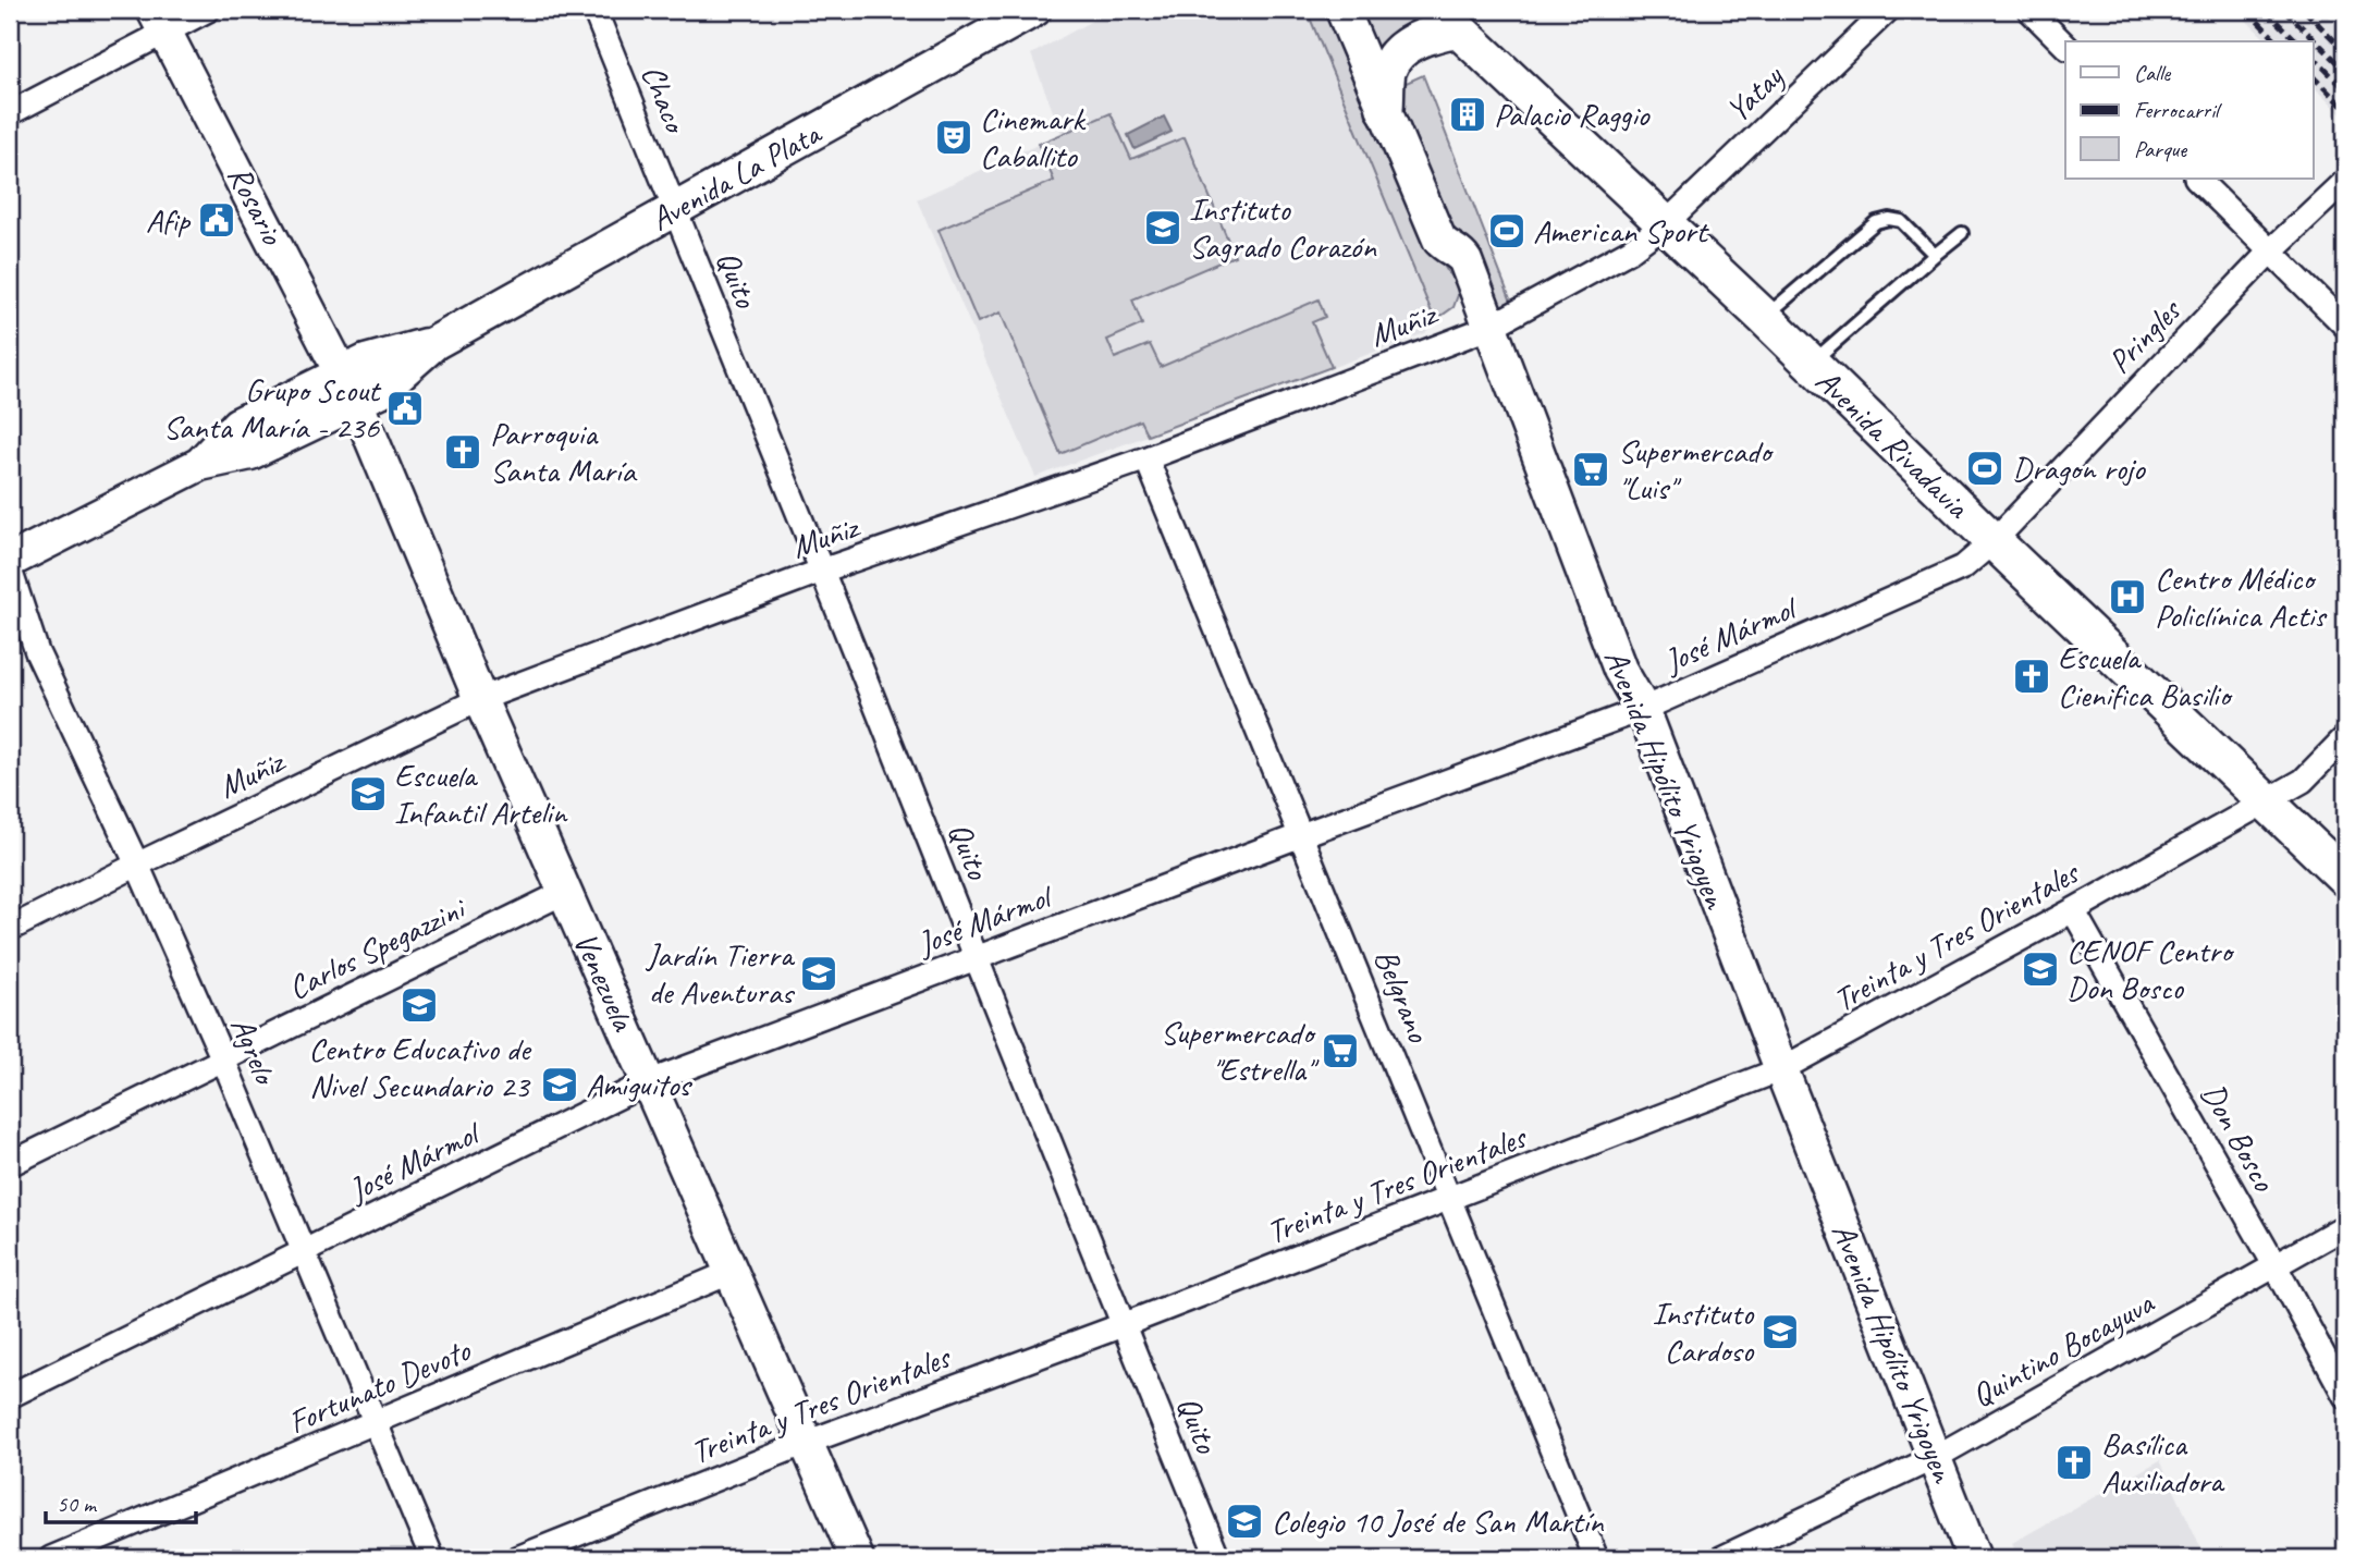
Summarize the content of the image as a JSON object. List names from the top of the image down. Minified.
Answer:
{"streets":{"main road":["Avenida La Plata","Rosario","Avenida Rivadavia","Avenida Hipólito Yrigoyen","Venezuela"],"street":["Yatay","Chaco","Quito","Muñiz","Pringles","José Mármol","Treinta y Tres Orientales","Carlos Spegazzini","Belgrano","Agrelo","Don Bosco","Quintino Bocayuva","Fortunato Devoto"]},"crossings":[["Yatay","Muñiz"],["Yatay","Avenida Rivadavia"],["Chaco","Avenida La Plata"],["Chaco","Quito"],["Avenida La Plata","Rosario"],["Avenida La Plata","Quito"],["Avenida La Plata","Venezuela"],["Rosario","Venezuela"],["Quito","Muñiz"],["Quito","José Mármol"],["Quito","Treinta y Tres Orientales"],["Muñiz","Avenida Rivadavia"],["Muñiz","Avenida Hipólito Yrigoyen"],["Muñiz","Venezuela"],["Muñiz","Belgrano"],["Muñiz","Agrelo"],["Pringles","Avenida Rivadavia"],["Pringles","José Mármol"],["Avenida Rivadavia","José Mármol"],["Avenida Rivadavia","Treinta y Tres Orientales"],["José Mármol","Avenida Hipólito Yrigoyen"],["José Mármol","Venezuela"],["José Mármol","Belgrano"],["José Mármol","Agrelo"],["Avenida Hipólito Yrigoyen","Treinta y Tres Orientales"],["Avenida Hipólito Yrigoyen","Quintino Bocayuva"],["Treinta y Tres Orientales","Venezuela"],["Treinta y Tres Orientales","Belgrano"],["Treinta y Tres Orientales","Don Bosco"],["Carlos Spegazzini","Venezuela"],["Carlos Spegazzini","Agrelo"],["Venezuela","Fortunato Devoto"],["Agrelo","Fortunato Devoto"],["Don Bosco","Quintino Bocayuva"]],"places":{"building":["Palacio Raggio"],"theatre":["Cinemark Caballito"],"public building":["Afip","Grupo Scout Santa María - 236"],"school or university":["Instituto Sagrado Corazón","Escuela Infantil Artelin","CENOF Centro Don Bosco","Jardín Tierra de Aventuras","Centro Educativo de Nivel Secundario 23","Amiguitos","Instituto Cardoso","Colegio 10 José de San Martín"],"sports":["American Sport","Dragon rojo"],"church":["Parroquia Santa María","Escuela Cienifica Basilio","Basílica Auxiliadora"],"supermarket":["Supermercado \"Luis\"","Supermercado \"Estrella\""],"hospital":["Centro Médico Policlínica Actis"]},"legend":["Calle","Ferrocarril","Parque"],"scale_bar":"50 m"}
